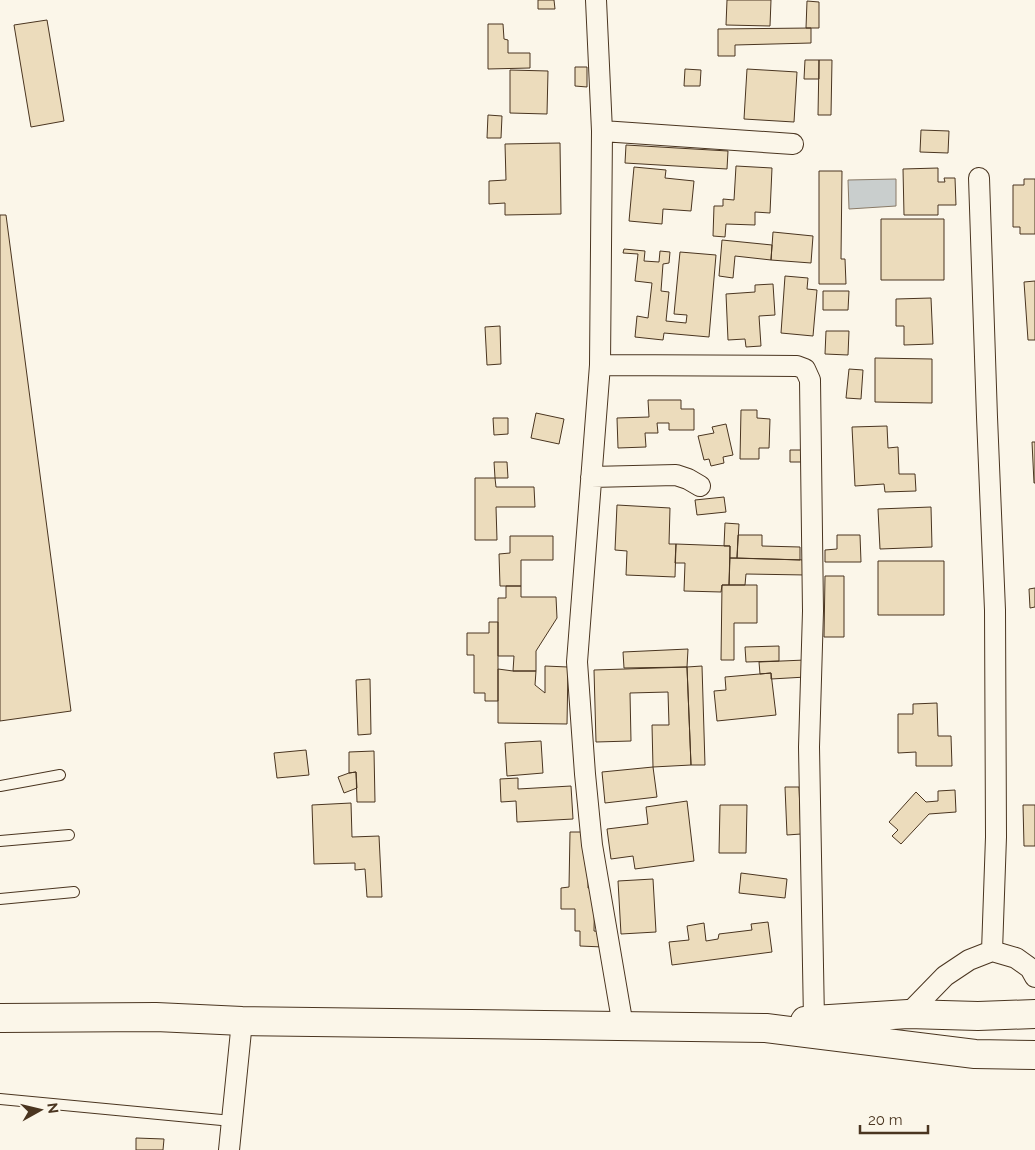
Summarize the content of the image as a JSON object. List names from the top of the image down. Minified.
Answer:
{"scale_bar":"20 m","north":"right"}
